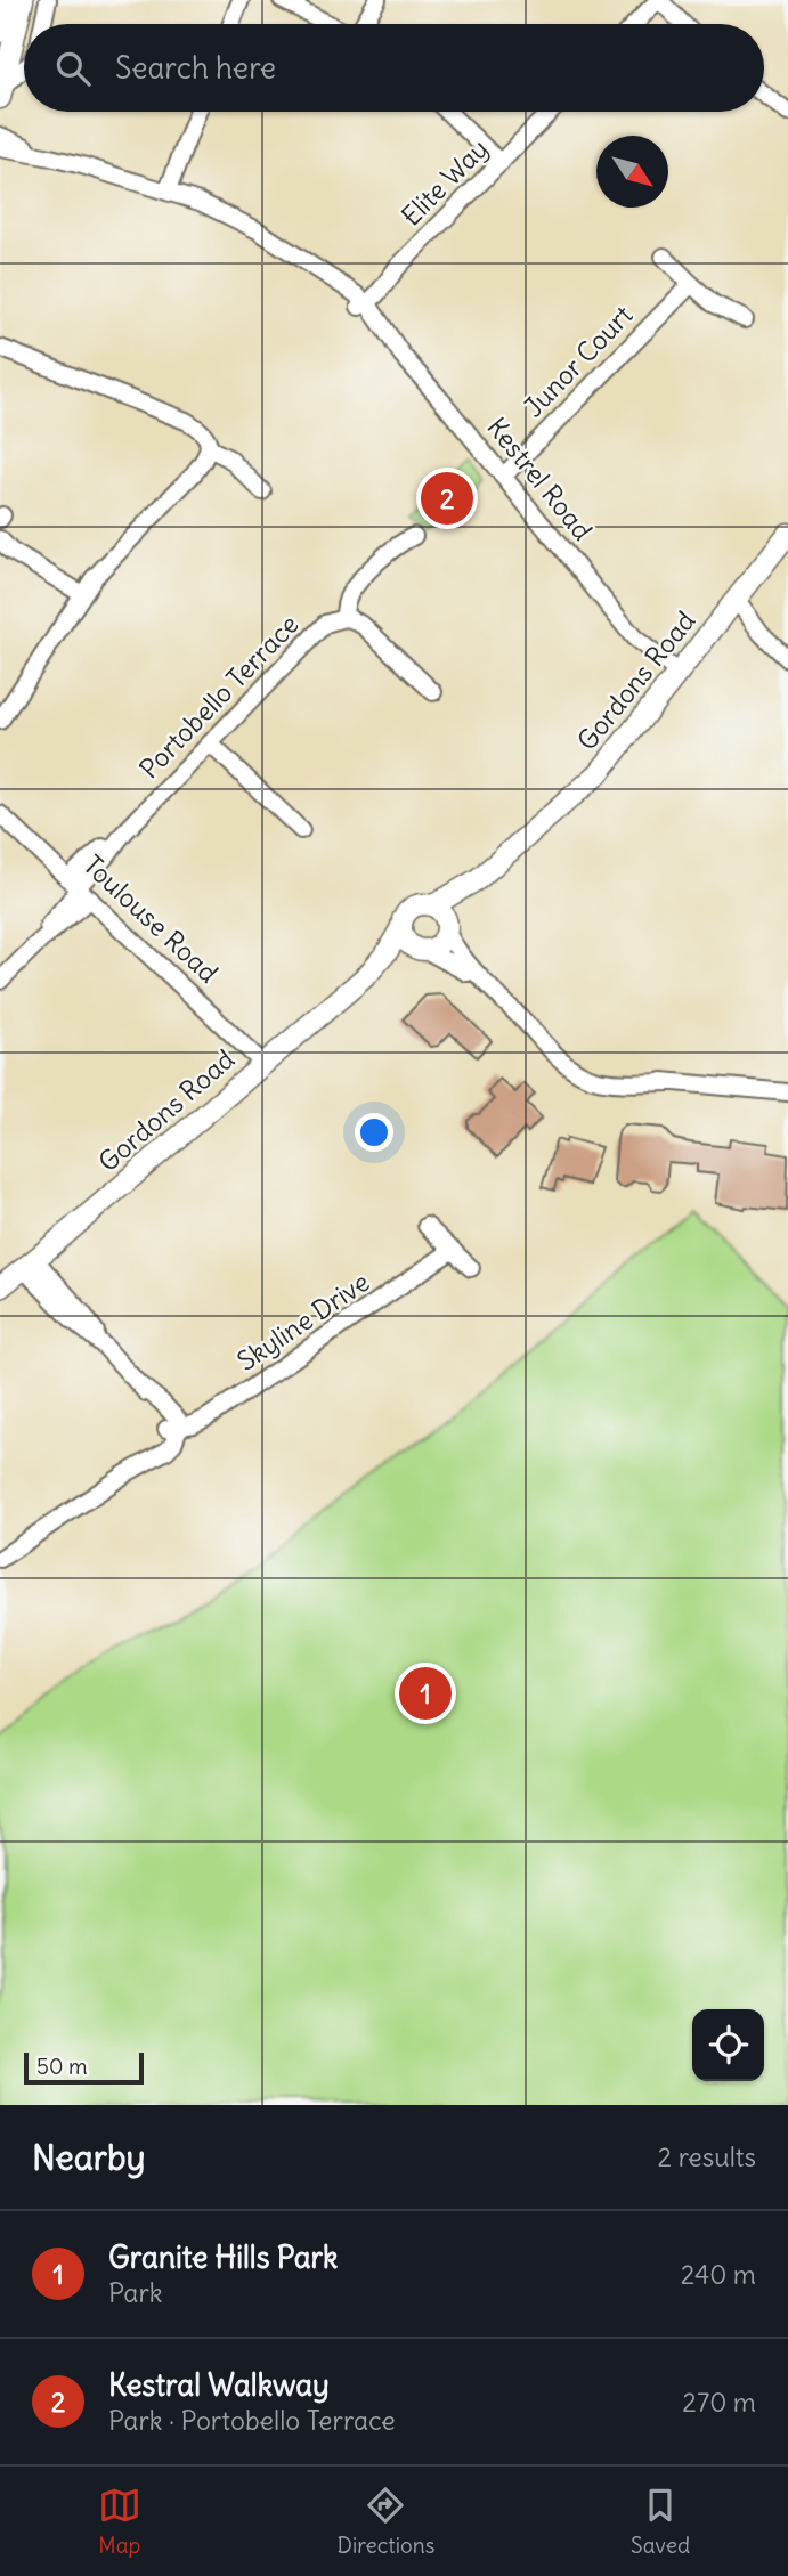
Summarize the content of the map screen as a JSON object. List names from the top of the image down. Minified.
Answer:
{"streets":{"street":["Elite Way","Junor Court","Kestrel Road","Gordons Road","Portobello Terrace","Toulouse Road","Skyline Drive"]},"crossings":[["Elite Way","Kestrel Road"],["Junor Court","Kestrel Road"],["Kestrel Road","Gordons Road"],["Gordons Road","Toulouse Road"],["Portobello Terrace","Toulouse Road"]],"scale_bar":"50 m","north":"bottom right","page":{"search":"Search here","pins":["2","1"],"scale":"50 m","heading":["Nearby","2 results"],"list":[{"mark":"1","name":"Granite Hills Park","note":"Park","value":"240 m"},{"mark":"2","name":"Kestral Walkway","note":"Park · Portobello Terrace","value":"270 m"}],"nav":["Map","Directions","Saved"]}}
